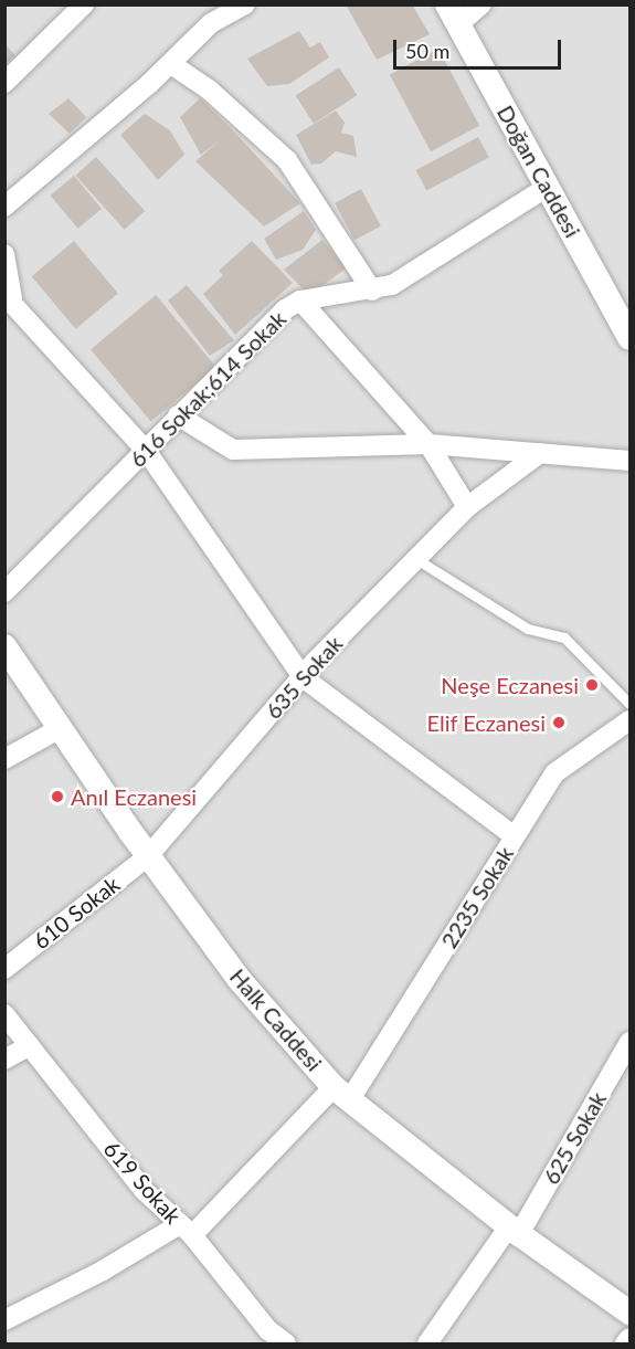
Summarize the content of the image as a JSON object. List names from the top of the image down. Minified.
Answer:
{"streets":{"street":["Doğan Caddesi","616 Sokak;614 Sokak","635 Sokak","2235 Sokak","610 Sokak","Halk Caddesi","625 Sokak","619 Sokak"]},"crossings":[["Doğan Caddesi","616 Sokak;614 Sokak"],["635 Sokak","610 Sokak"],["635 Sokak","Halk Caddesi"],["2235 Sokak","Halk Caddesi"],["2235 Sokak","619 Sokak"],["610 Sokak","Halk Caddesi"],["Halk Caddesi","625 Sokak"]],"places":["Neşe Eczanesi","Elif Eczanesi","Anıl Eczanesi"],"scale_bar":"50 m"}
